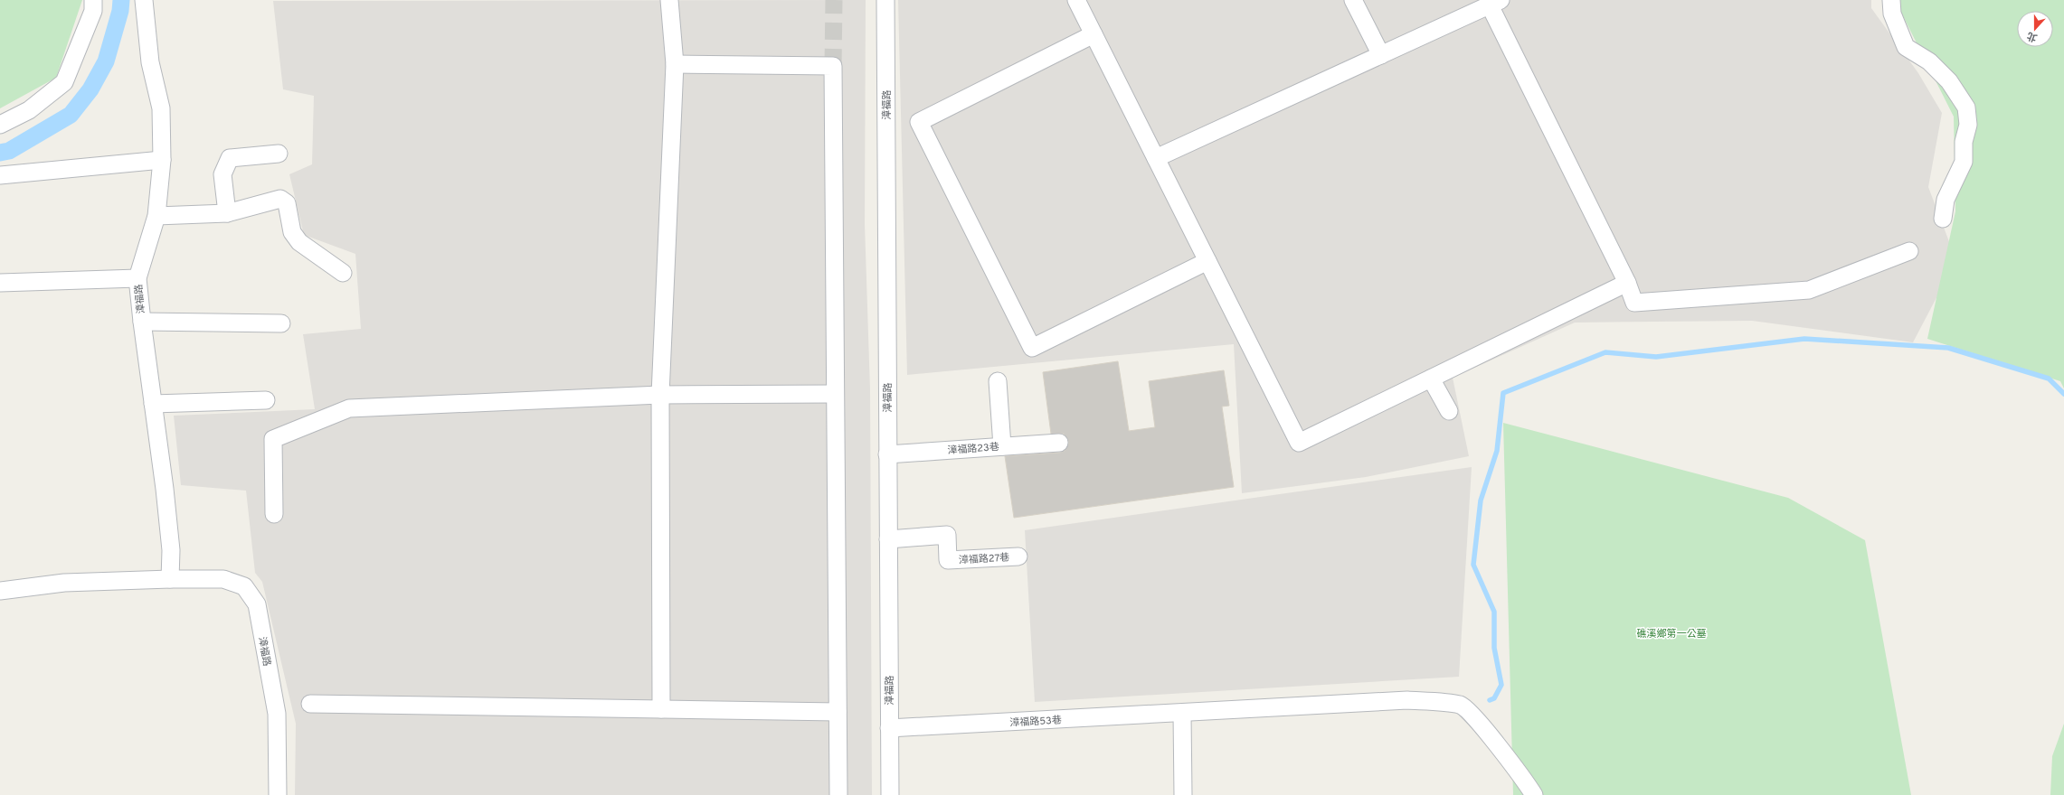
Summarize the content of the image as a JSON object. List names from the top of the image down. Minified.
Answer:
{"streets":{"street":["漳福路","漳福路23巷","漳福路27巷","漳福路53巷"]},"crossings":[["漳福路","漳福路23巷"],["漳福路","漳福路27巷"],["漳福路","漳福路53巷"]],"parks":["礁溪鄉第一公墓"],"north":"bottom"}
